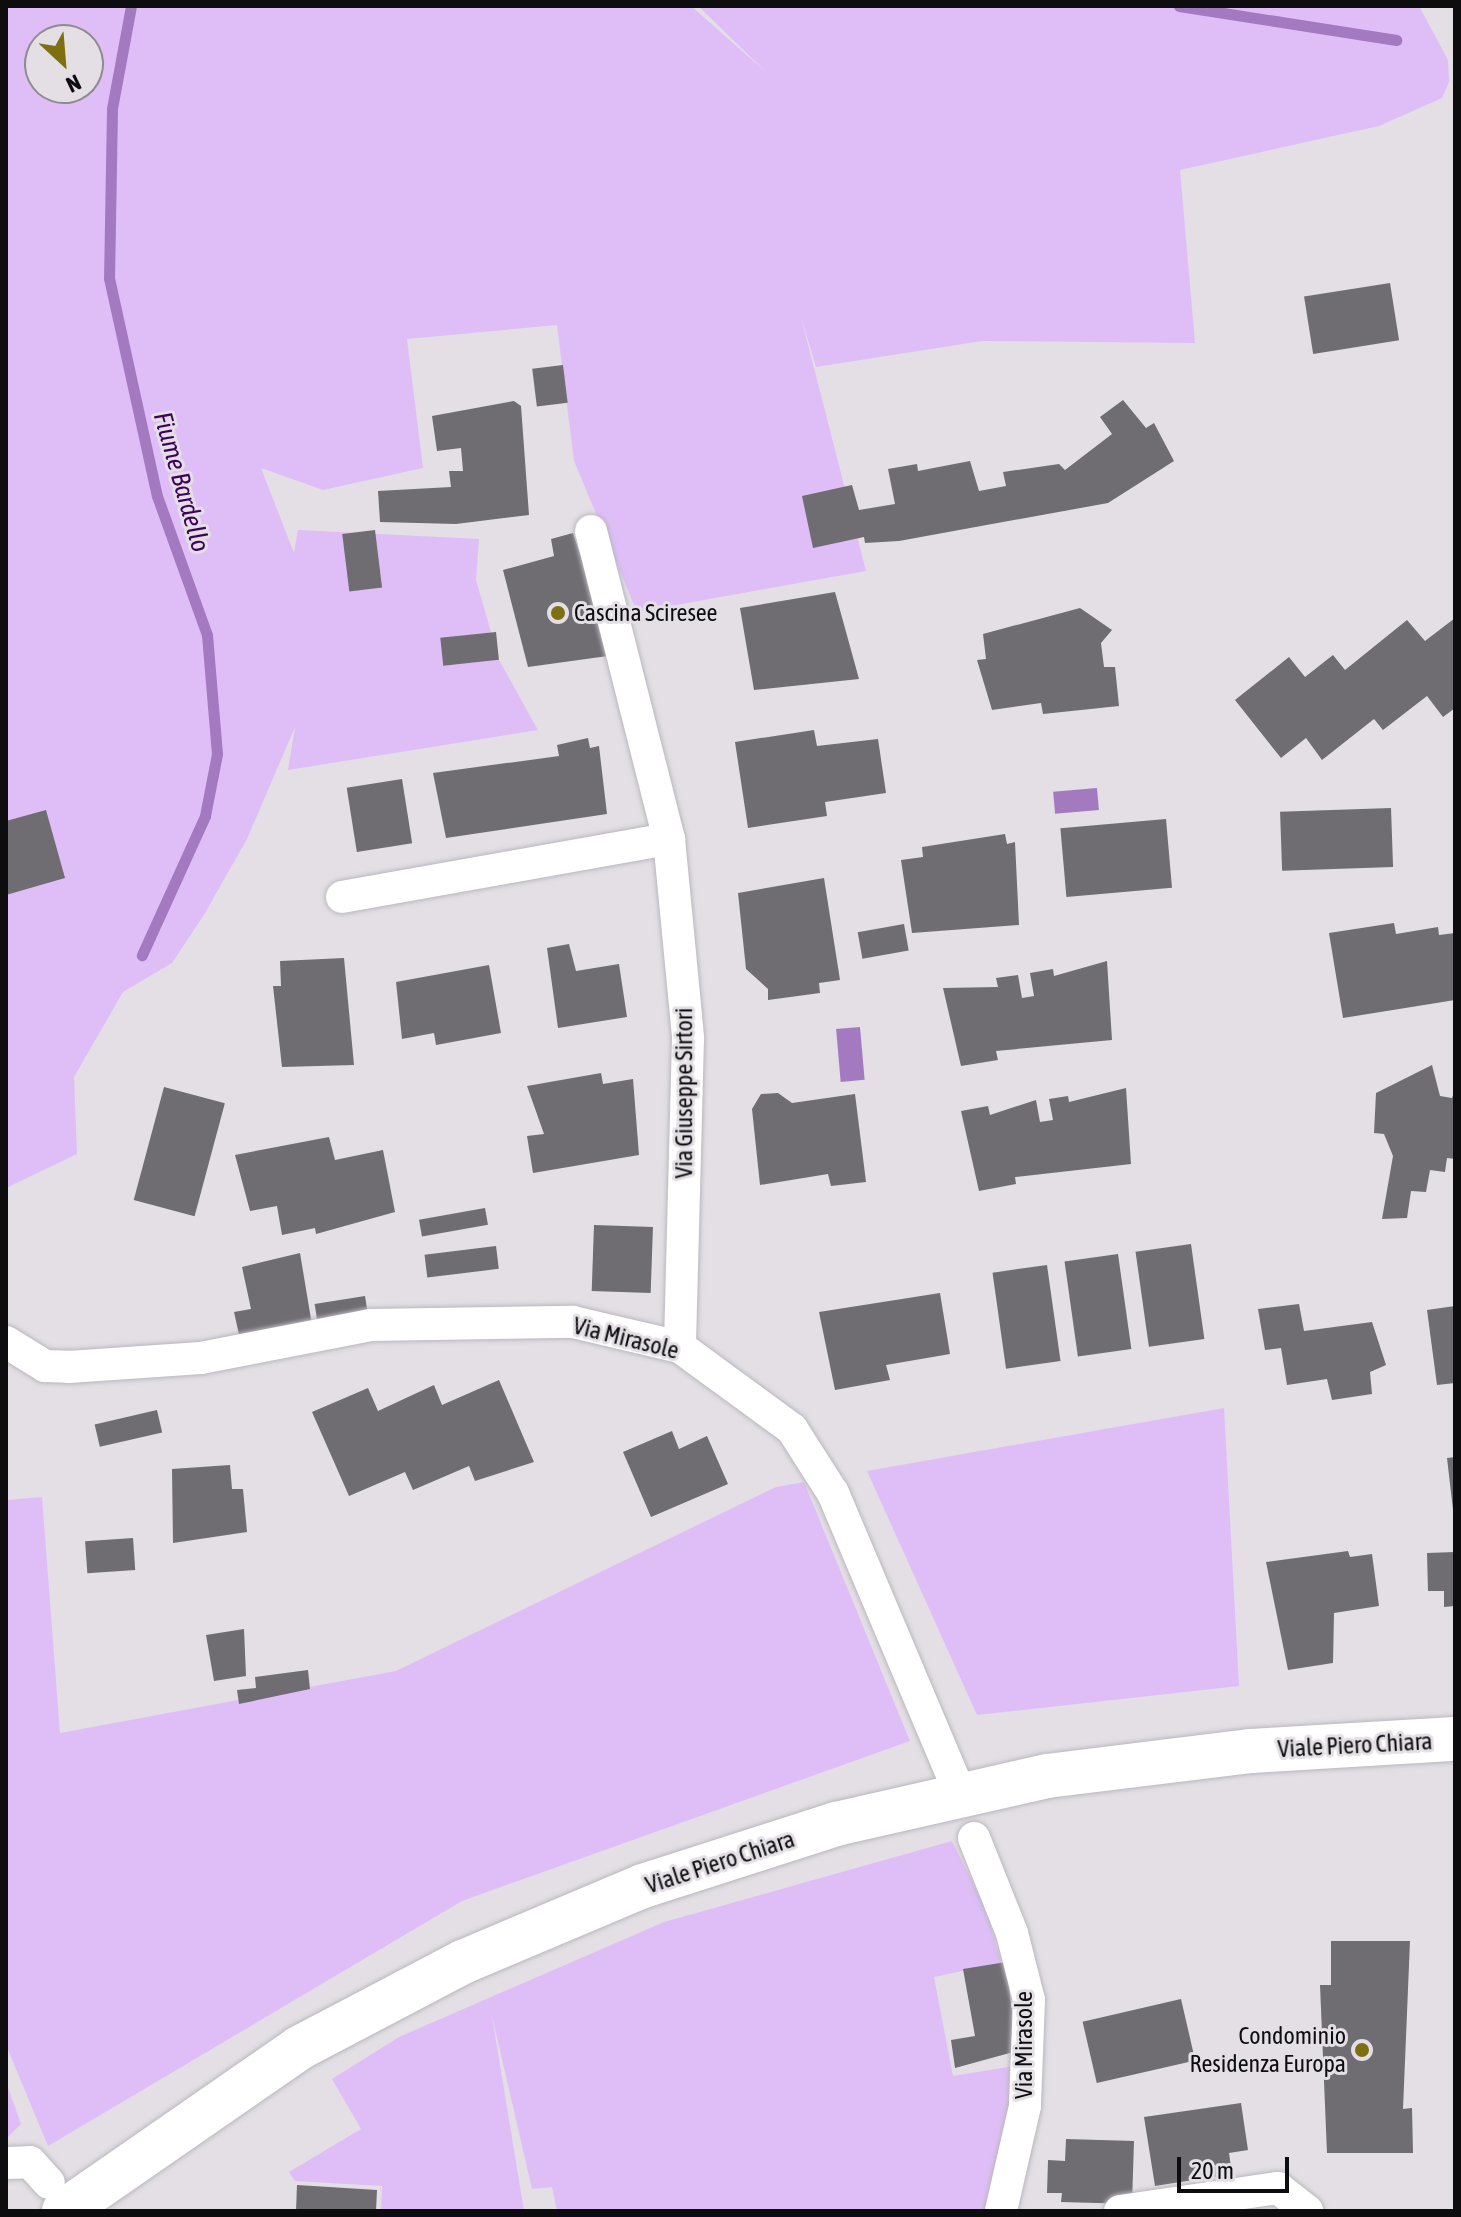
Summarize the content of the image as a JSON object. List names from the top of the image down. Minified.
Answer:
{"streets":{"street":["Via Giuseppe Sirtori","Via Mirasole","Viale Piero Chiara"]},"crossings":[["Via Giuseppe Sirtori","Via Mirasole"]],"water":["Fiume Bardello"],"places":["Cascina Sciresee","Condominio Residenza Europa"],"scale_bar":"20 m","north":"bottom right"}
